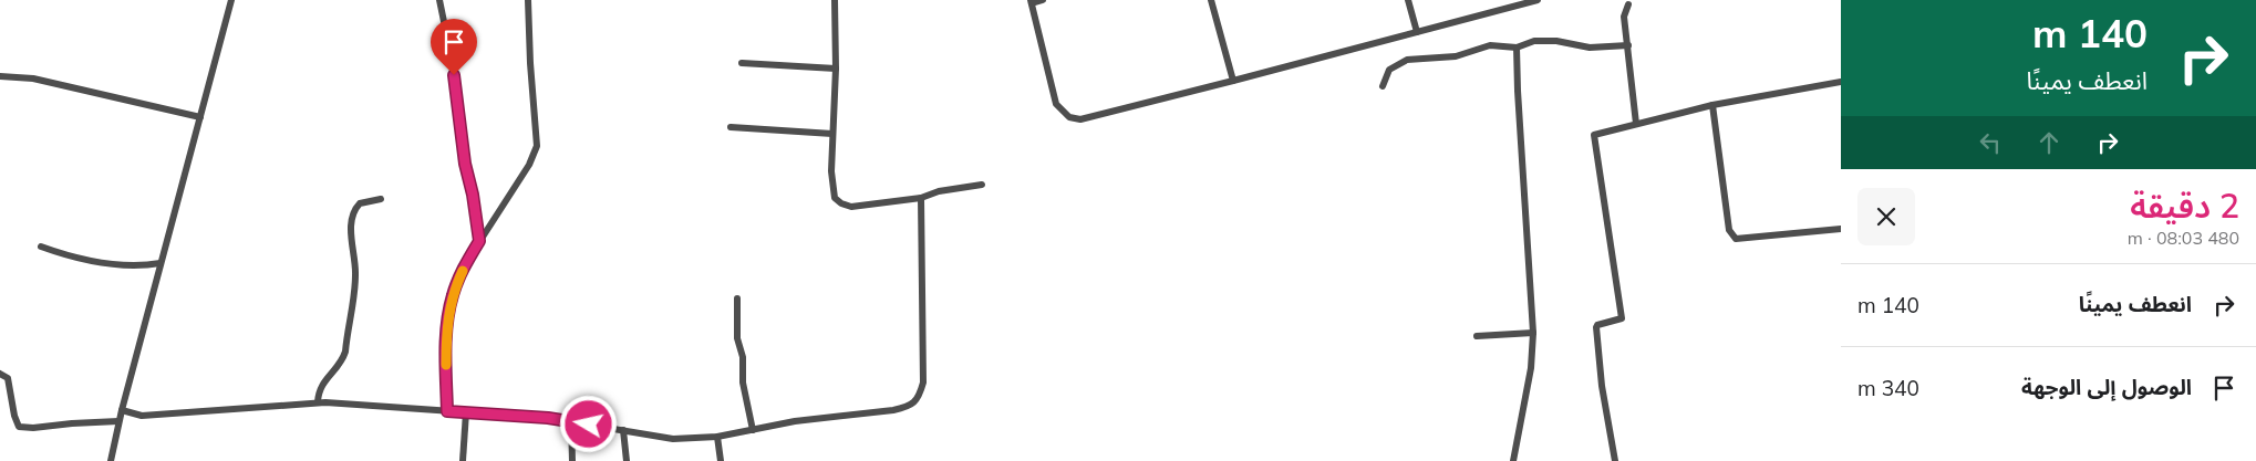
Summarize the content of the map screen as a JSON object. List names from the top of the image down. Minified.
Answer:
{"page":{"turn":["140 m","انعطف يمينًا"],"heading":["2 دقيقة","480 m · 08:03"],"list":[{"name":"انعطف يمينًا","value":"140 m"},{"name":"الوصول إلى الوجهة","value":"340 m"}]}}
